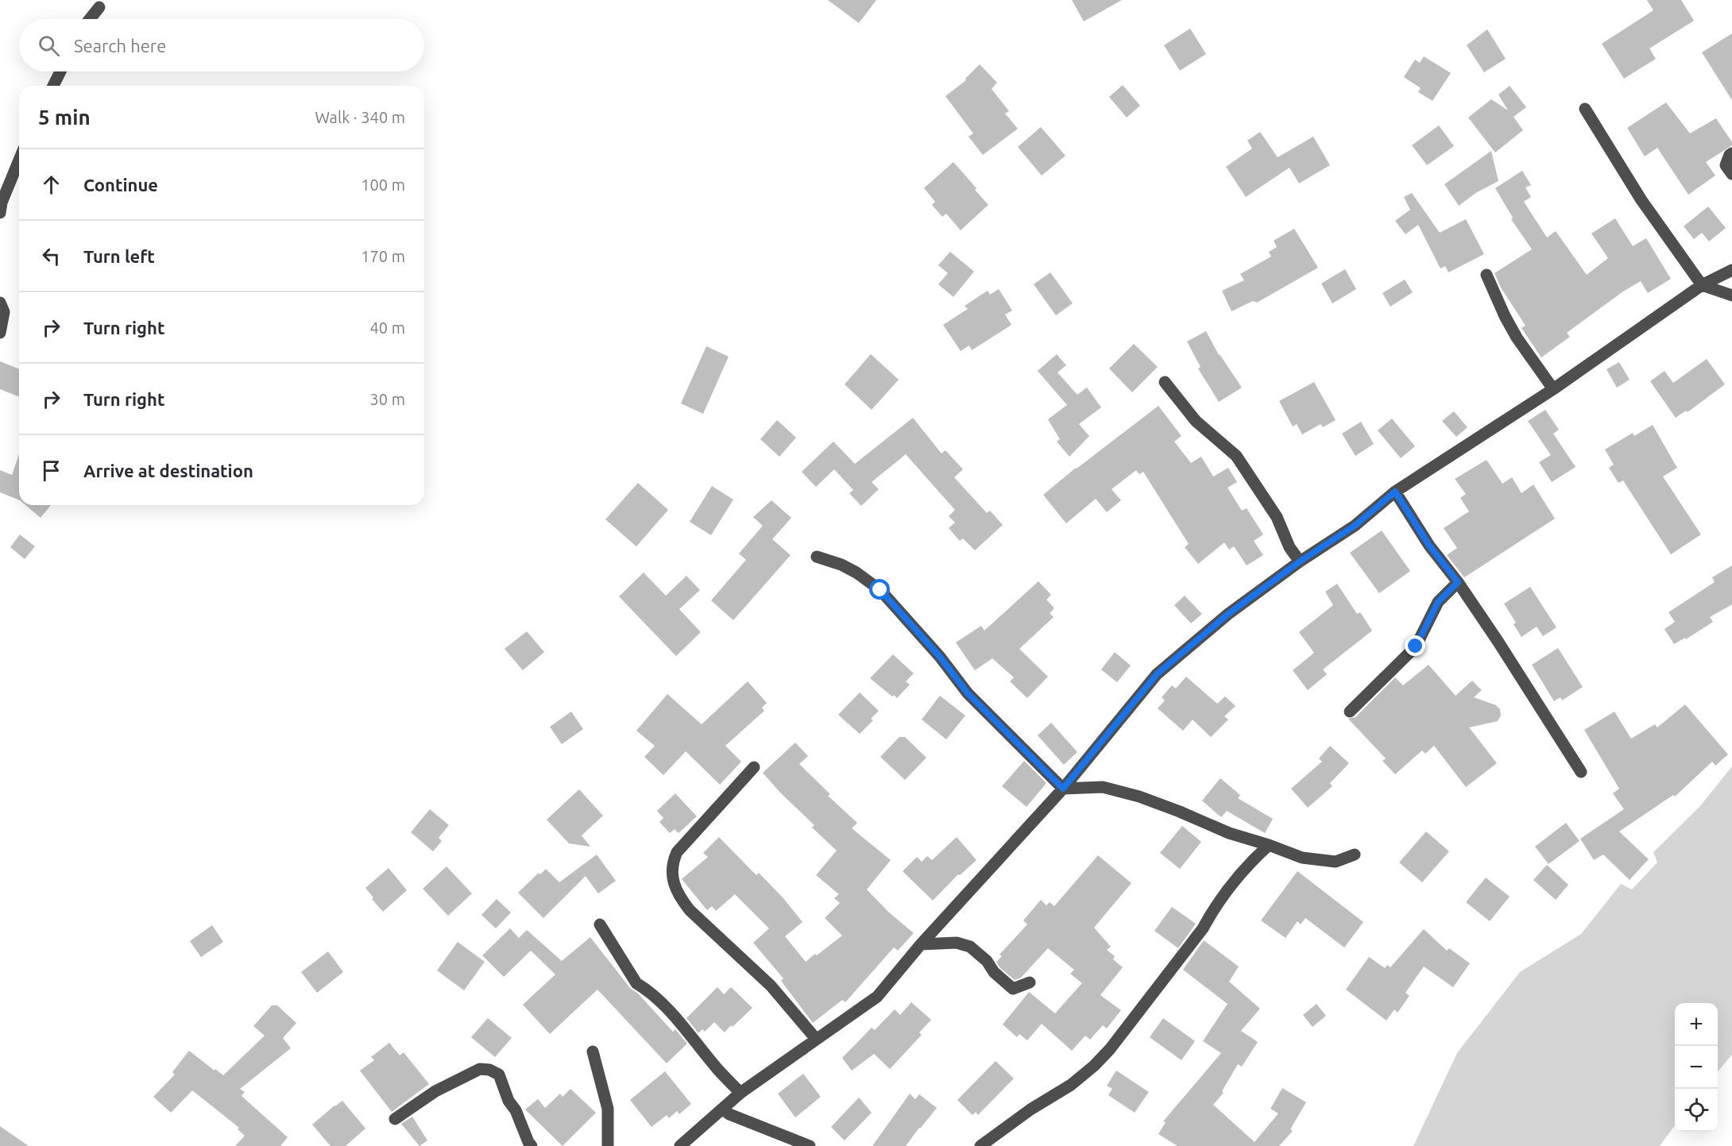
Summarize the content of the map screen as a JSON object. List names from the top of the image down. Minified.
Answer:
{"page":{"search":"Search here","heading":["5 min","Walk · 340 m"],"list":[["Continue","100 m"],["Turn left","170 m"],["Turn right","40 m"],["Turn right","30 m"],"Arrive at destination"],"map_buttons":["+","−"]}}
